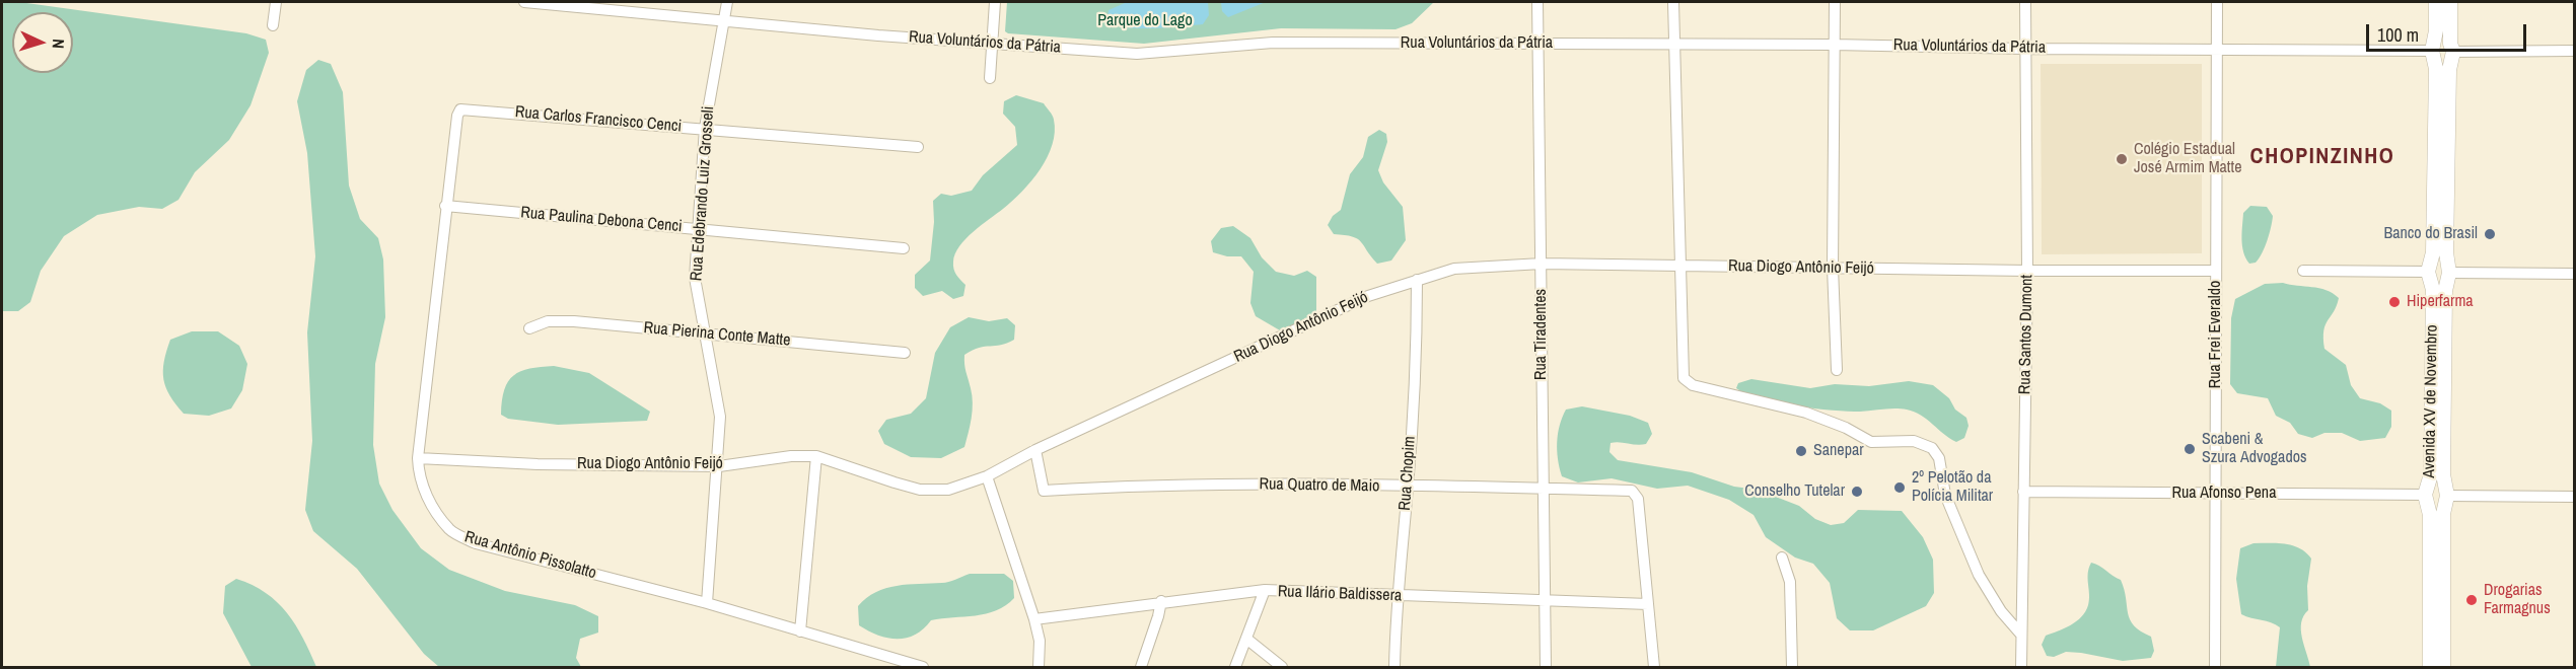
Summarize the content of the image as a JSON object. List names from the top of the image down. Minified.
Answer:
{"streets":{"main road":["Avenida XV de Novembro"],"street":["Rua Voluntários da Pátria","Rua Carlos Francisco Cenci","Rua Edebrando Luiz Grosseli","Rua Paulina Debona Cenci","Rua Diogo Antônio Feijó","Rua Pierina Conte Matte","Rua Tiradentes","Rua Santos Dumont","Rua Frei Everaldo","Rua Chopim","Rua Quatro de Maio","Rua Afonso Pena","Rua Antônio Pissolatto","Rua Ilário Baldissera"]},"crossings":[["Rua Voluntários da Pátria","Rua Edebrando Luiz Grosseli"],["Rua Voluntários da Pátria","Rua Tiradentes"],["Rua Voluntários da Pátria","Rua Santos Dumont"],["Rua Voluntários da Pátria","Rua Frei Everaldo"],["Rua Voluntários da Pátria","Avenida XV de Novembro"],["Rua Carlos Francisco Cenci","Rua Edebrando Luiz Grosseli"],["Rua Carlos Francisco Cenci","Rua Antônio Pissolatto"],["Rua Edebrando Luiz Grosseli","Rua Paulina Debona Cenci"],["Rua Edebrando Luiz Grosseli","Rua Diogo Antônio Feijó"],["Rua Edebrando Luiz Grosseli","Rua Pierina Conte Matte"],["Rua Edebrando Luiz Grosseli","Rua Antônio Pissolatto"],["Rua Paulina Debona Cenci","Rua Antônio Pissolatto"],["Rua Diogo Antônio Feijó","Rua Tiradentes"],["Rua Diogo Antônio Feijó","Rua Santos Dumont"],["Rua Diogo Antônio Feijó","Rua Frei Everaldo"],["Rua Diogo Antônio Feijó","Rua Chopim"],["Rua Diogo Antônio Feijó","Rua Quatro de Maio"],["Rua Diogo Antônio Feijó","Rua Antônio Pissolatto"],["Rua Tiradentes","Rua Quatro de Maio"],["Rua Tiradentes","Rua Ilário Baldissera"],["Rua Santos Dumont","Rua Afonso Pena"],["Rua Frei Everaldo","Rua Afonso Pena"],["Avenida XV de Novembro","Rua Afonso Pena"],["Rua Chopim","Rua Quatro de Maio"],["Rua Chopim","Rua Ilário Baldissera"],["Rua Quatro de Maio","Rua Ilário Baldissera"]],"districts":["CHOPINZINHO"],"parks":["Parque do Lago"],"places":["Colégio Estadual José Armim Matte","Banco do Brasil","Hiperfarma","Scabeni & Szura Advogados","Sanepar","2º Pelotão da Polícia Militar","Conselho Tutelar","Drogarias Farmagnus"],"scale_bar":"100 m","north":"right"}
